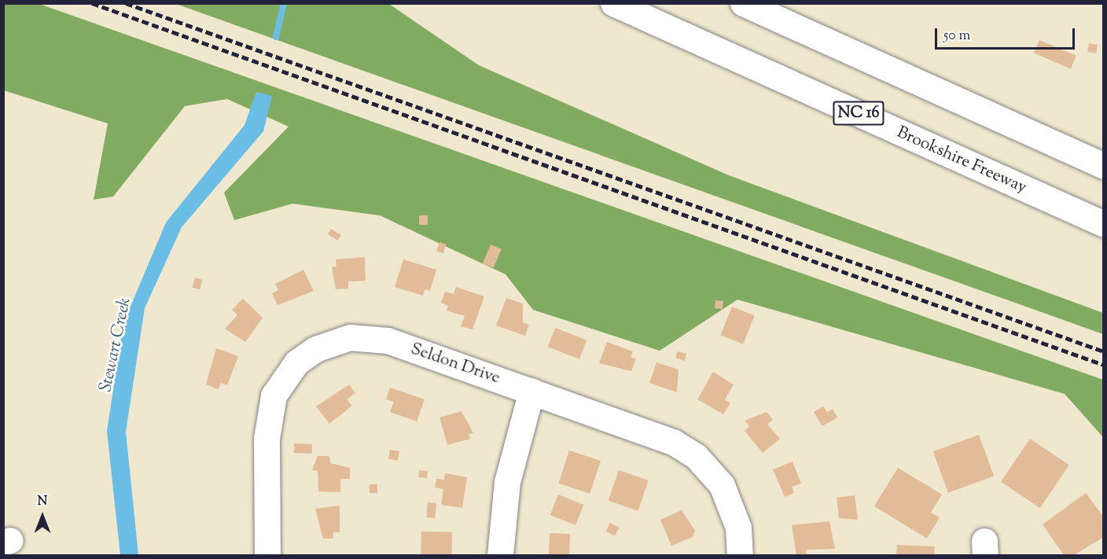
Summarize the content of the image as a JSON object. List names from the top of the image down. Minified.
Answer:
{"streets":{"main road":["NC 16","Brookshire Freeway","Seldon Drive"]},"water":["Stewart Creek"],"scale_bar":"50 m","north":"top"}
